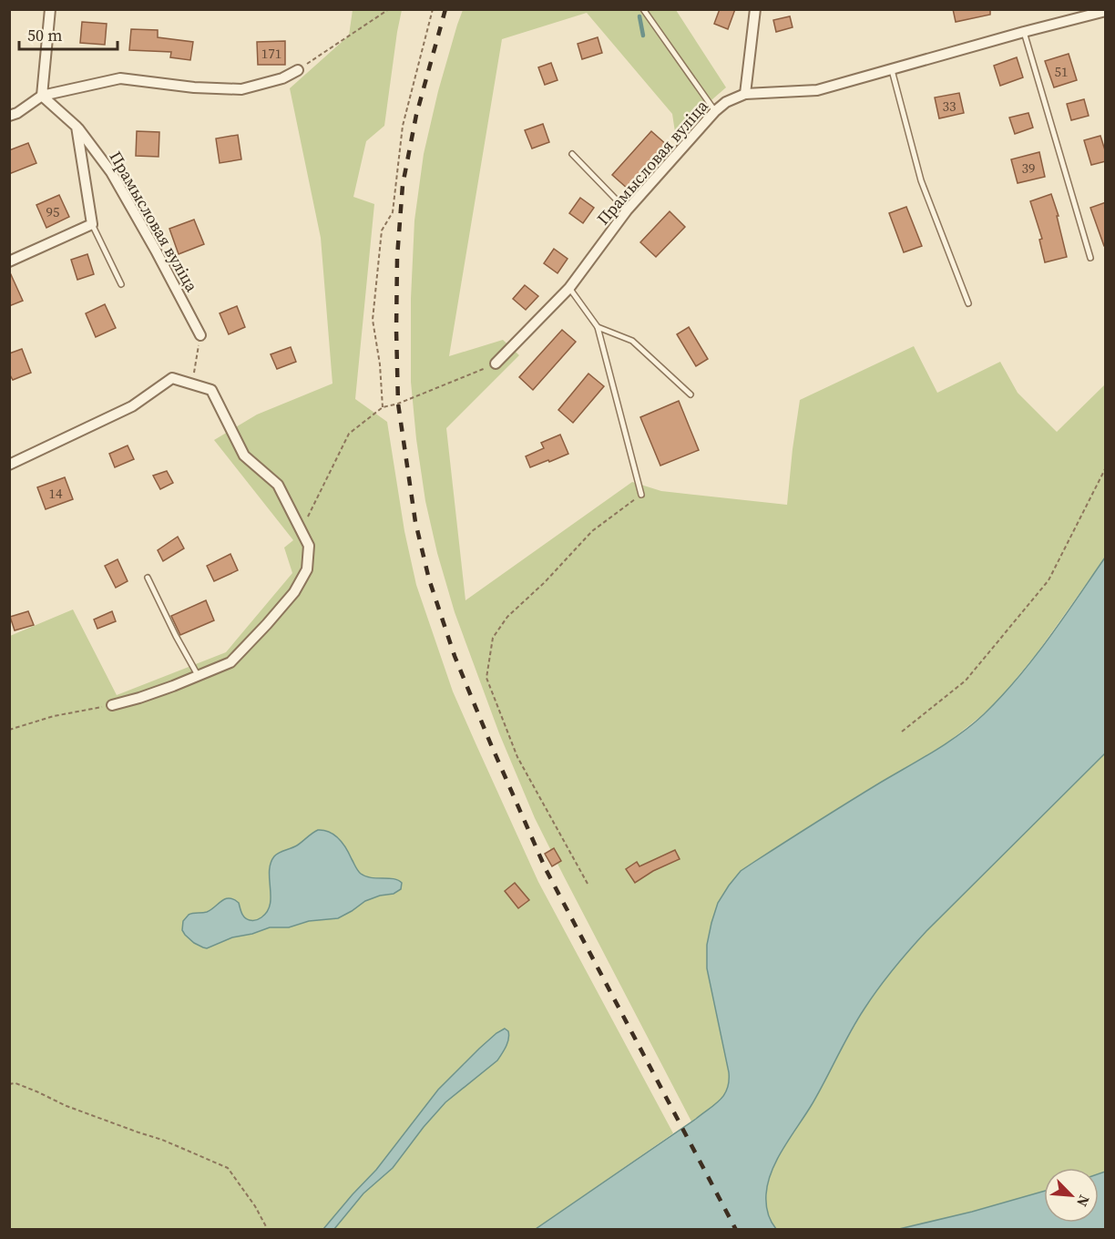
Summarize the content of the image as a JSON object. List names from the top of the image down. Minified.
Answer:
{"streets":{"street":["Прамысловая вуліца"]},"house_numbers":["171","51","33","39","95","14"],"scale_bar":"50 m","north":"bottom right"}
